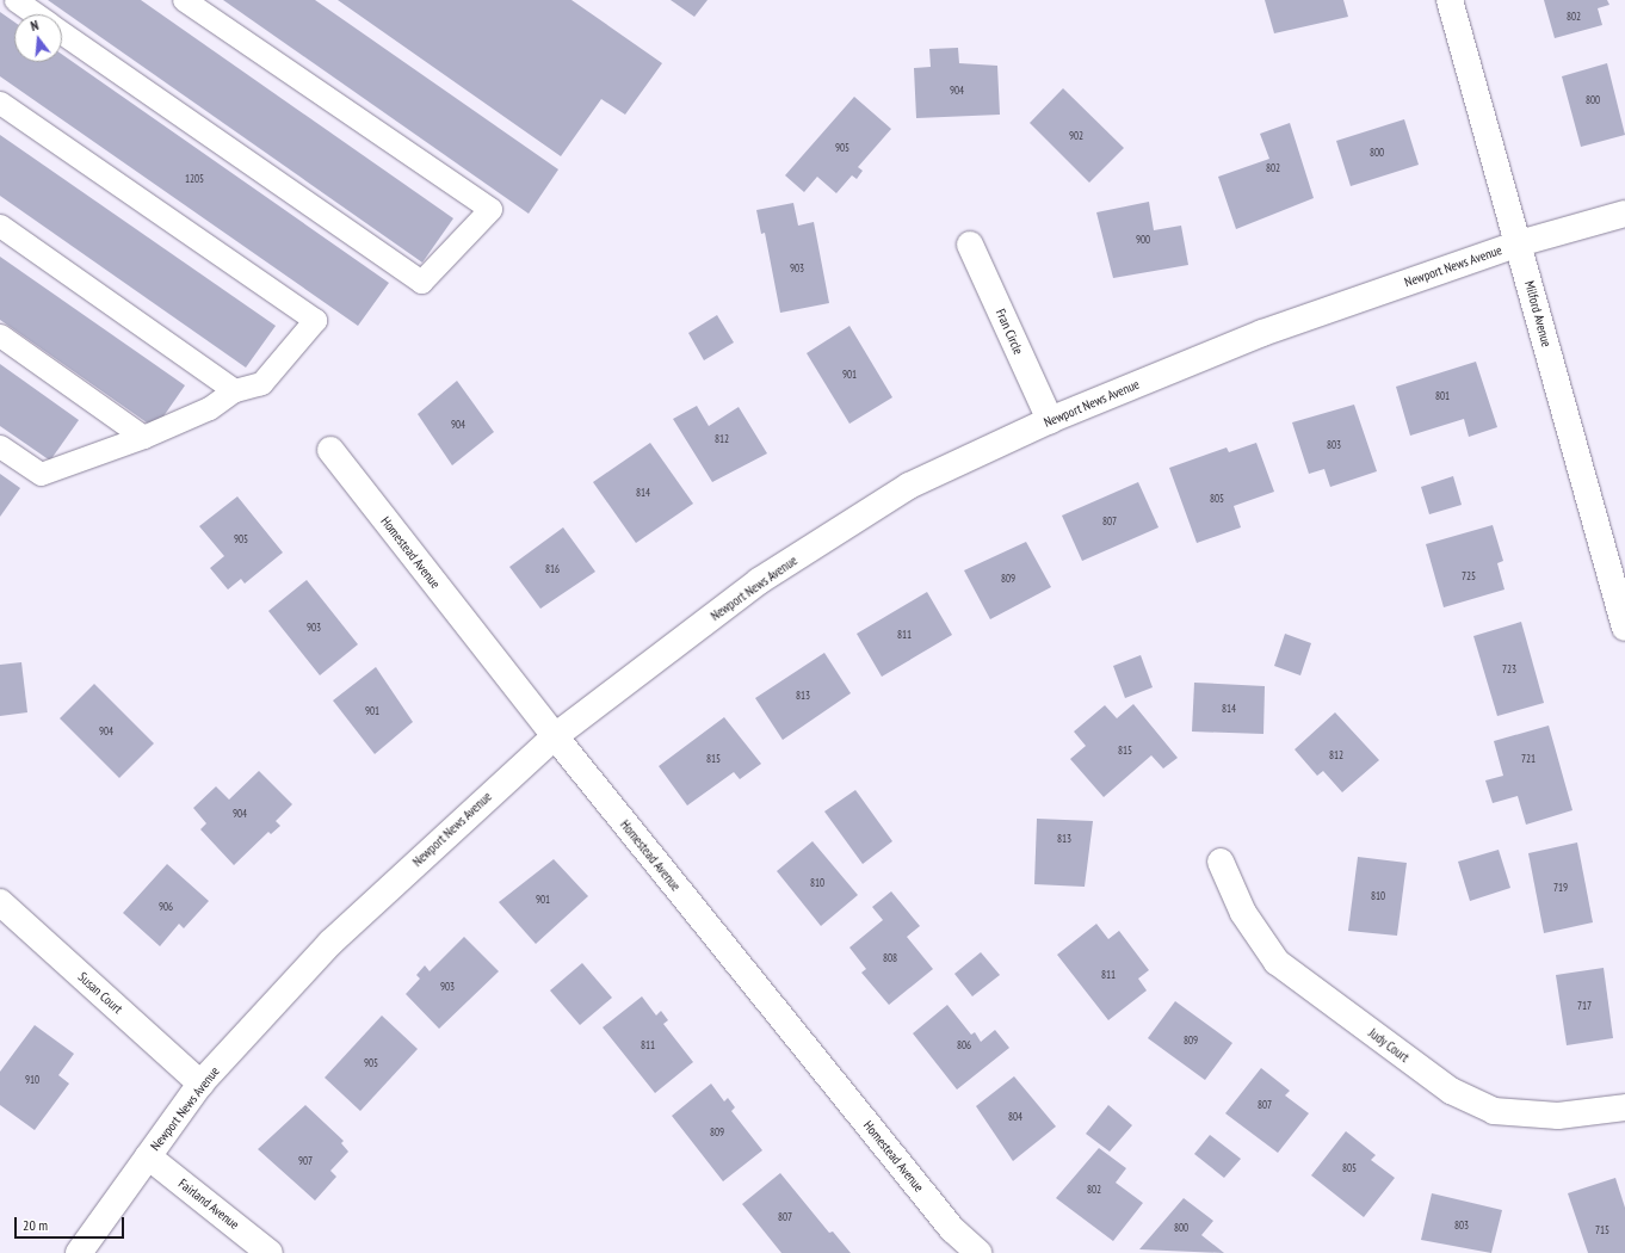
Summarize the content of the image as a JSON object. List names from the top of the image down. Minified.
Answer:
{"streets":{"street":["Newport News Avenue","Milford Avenue","Fran Circle","Homestead Avenue","Susan Court","Judy Court","Fairland Avenue"]},"crossings":[["Newport News Avenue","Milford Avenue"],["Newport News Avenue","Fran Circle"],["Newport News Avenue","Homestead Avenue"],["Newport News Avenue","Susan Court"],["Newport News Avenue","Fairland Avenue"]],"house_numbers":["802","904","800","902","905","800","802","1205","900","903","901","801","904","812","803","814","805","807","905","816","725","809","903","811","723","813","814","901","904","815","812","815","721","904","813","810","719","810","901","906","808","811","903","717","809","811","806","905","910","807","804","809","907","805","802","807","803","800","715"],"scale_bar":"20 m","north":"top"}
